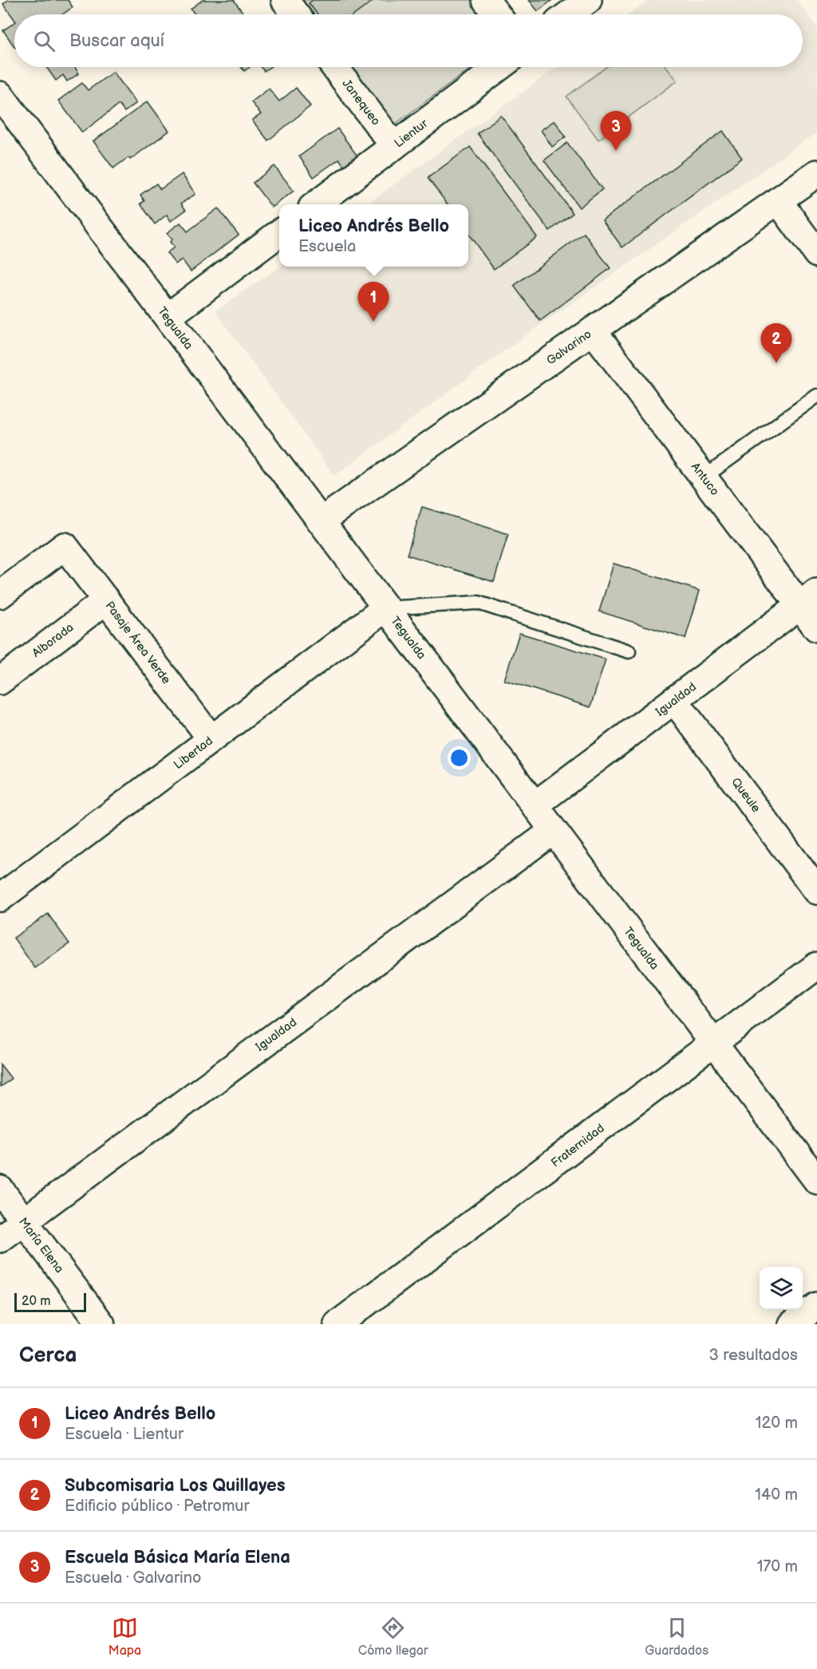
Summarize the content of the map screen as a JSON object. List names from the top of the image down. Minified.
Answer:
{"streets":{"street":["Janequeo","Lientur","Tegualda","Galvarino","Antuco","Alborada","Pasaje Área Verde","Igualdad","Libertad","Queule","Fraternidad","María Elena"]},"crossings":[["Janequeo","Lientur"],["Tegualda","Galvarino"],["Tegualda","Igualdad"],["Tegualda","Libertad"],["Tegualda","Fraternidad"],["Galvarino","Antuco"],["Antuco","Igualdad"],["Alborada","Pasaje Área Verde"],["Pasaje Área Verde","Libertad"],["Igualdad","Queule"],["Igualdad","María Elena"]],"scale_bar":"20 m","page":{"search":"Buscar aquí","pins":["3","1","2"],"popup":["Liceo Andrés Bello","Escuela"],"scale":"20 m","heading":["Cerca","3 resultados"],"list":[{"mark":"1","name":"Liceo Andrés Bello","note":"Escuela · Lientur","value":"120 m"},{"mark":"2","name":"Subcomisaria Los Quillayes","note":"Edificio público · Petromur","value":"140 m"},{"mark":"3","name":"Escuela Básica María Elena","note":"Escuela · Galvarino","value":"170 m"}],"nav":["Mapa","Cómo llegar","Guardados"]}}
